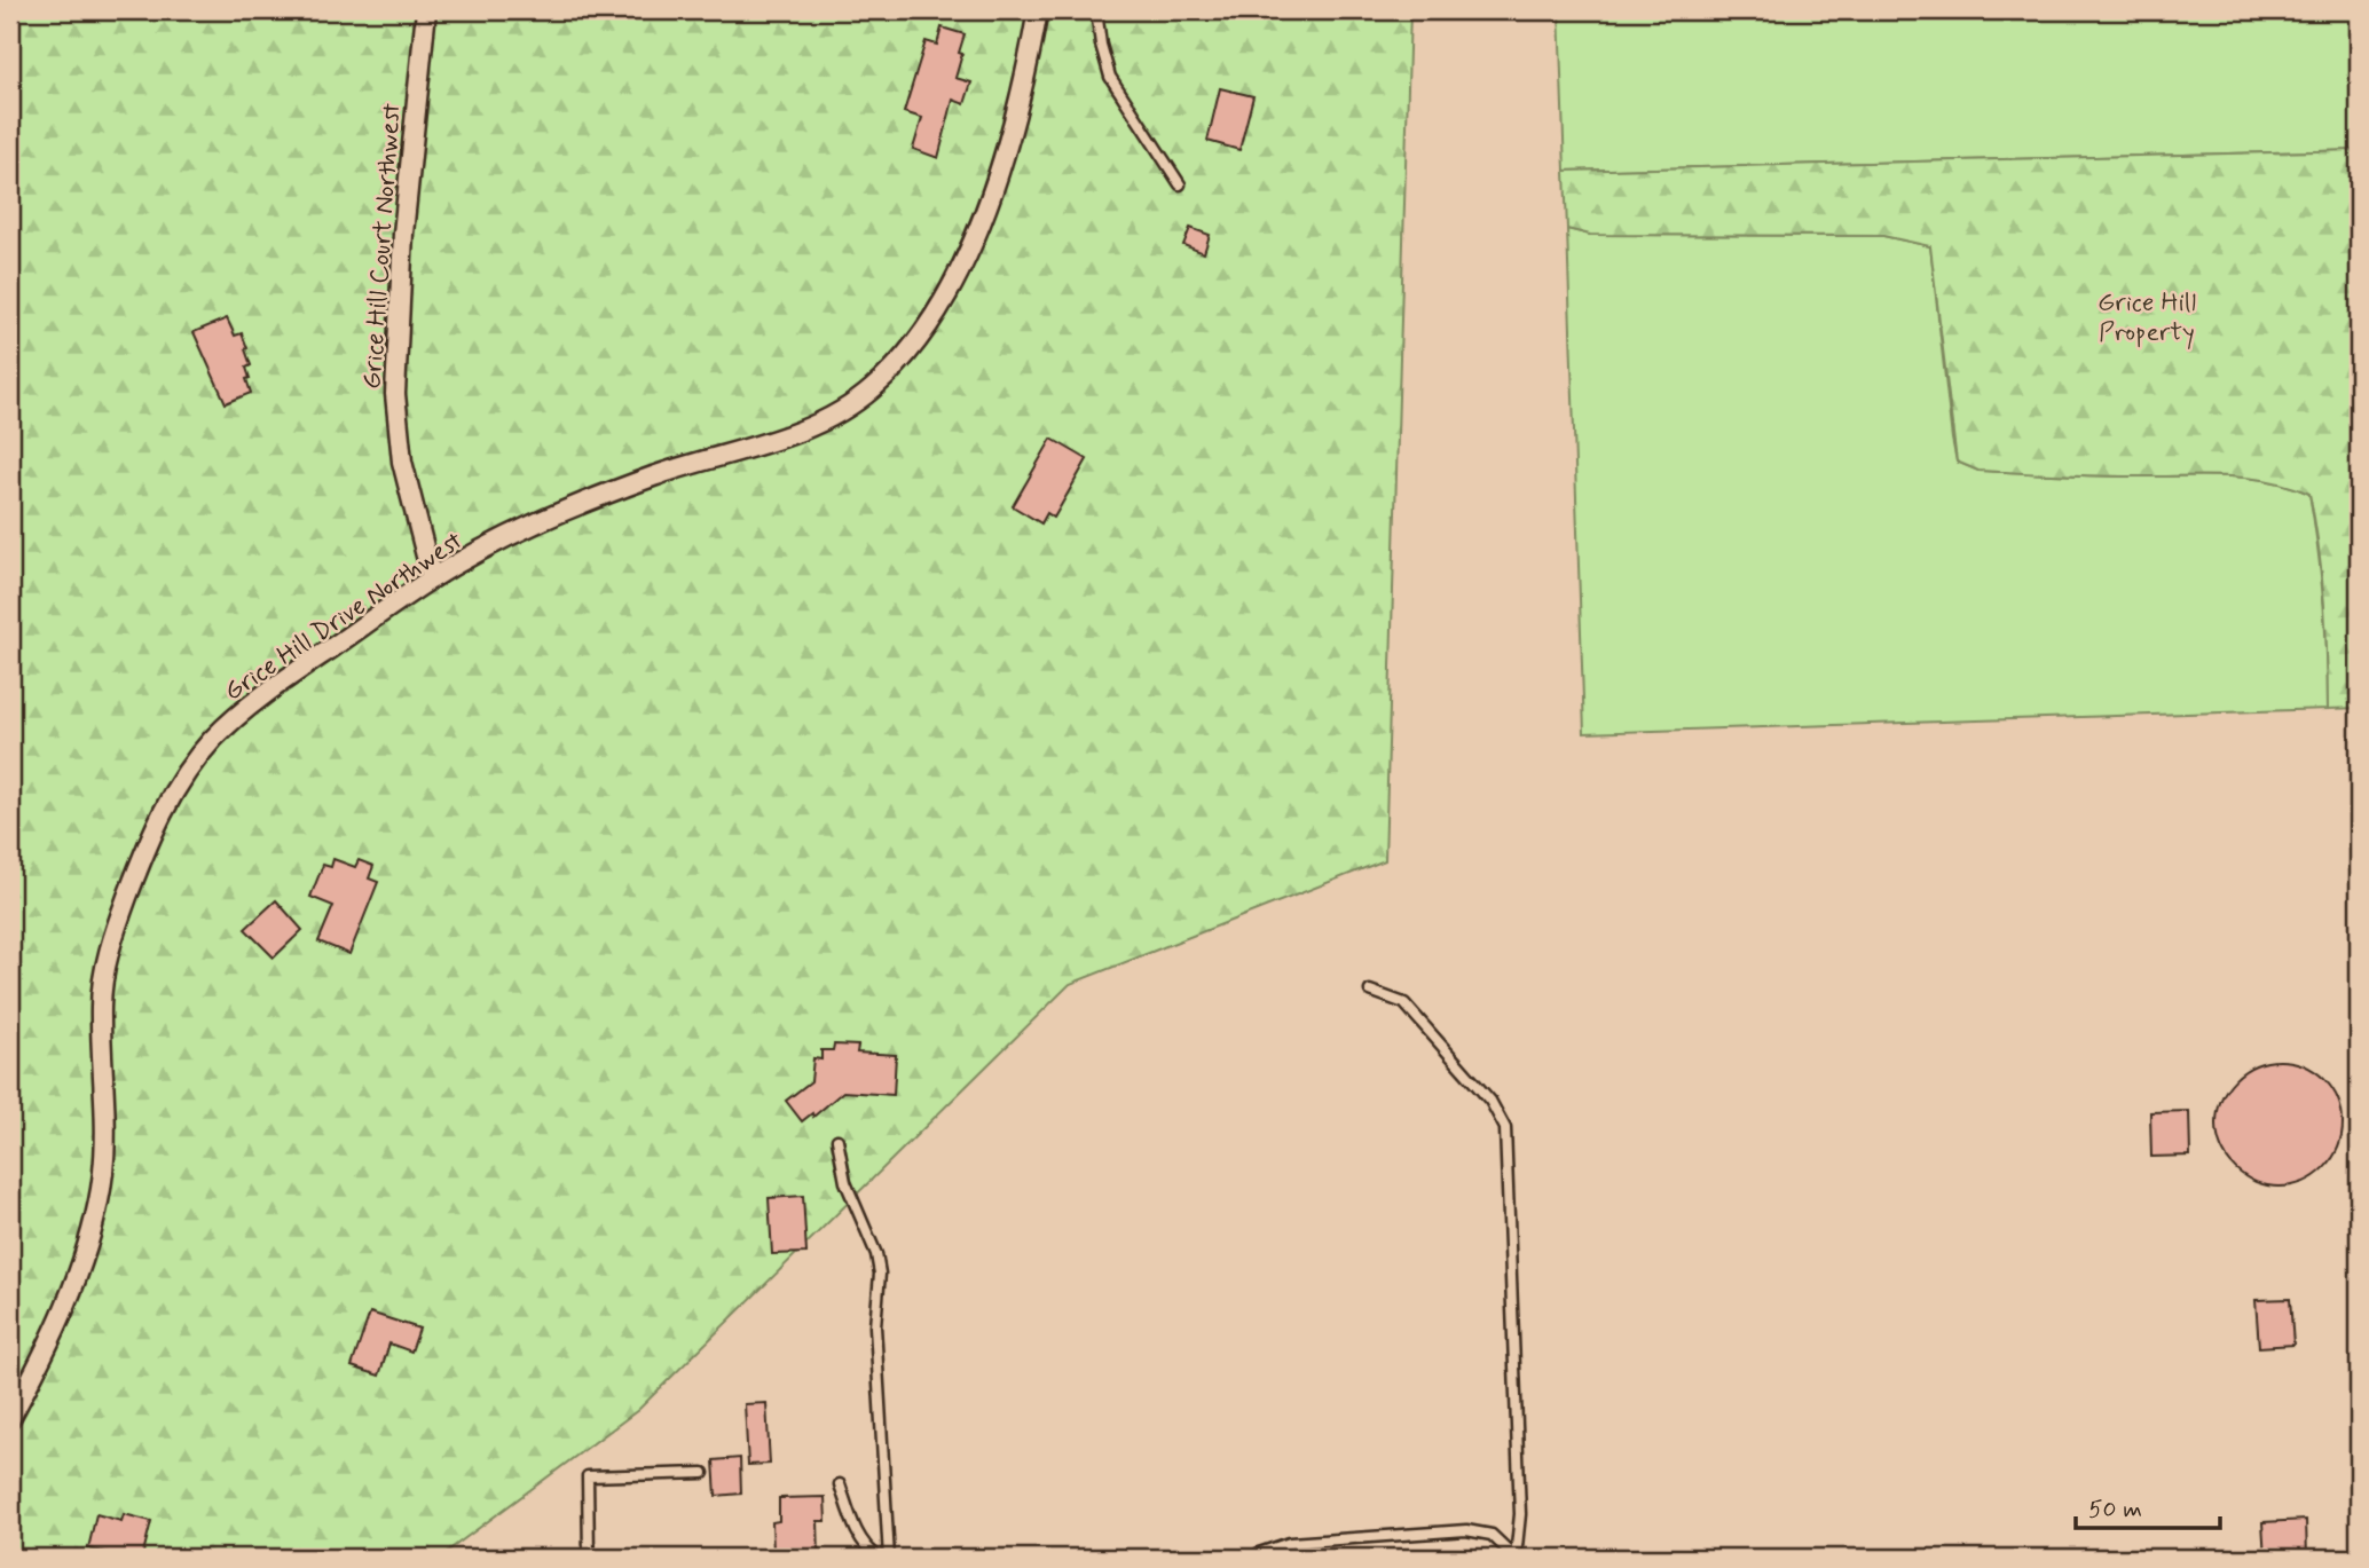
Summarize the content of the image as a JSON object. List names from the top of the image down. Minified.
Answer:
{"streets":{"street":["Grice Hill Court Northwest","Grice Hill Drive Northwest"]},"crossings":[["Grice Hill Court Northwest","Grice Hill Drive Northwest"]],"parks":["Grice Hill Property"],"scale_bar":"50 m"}
